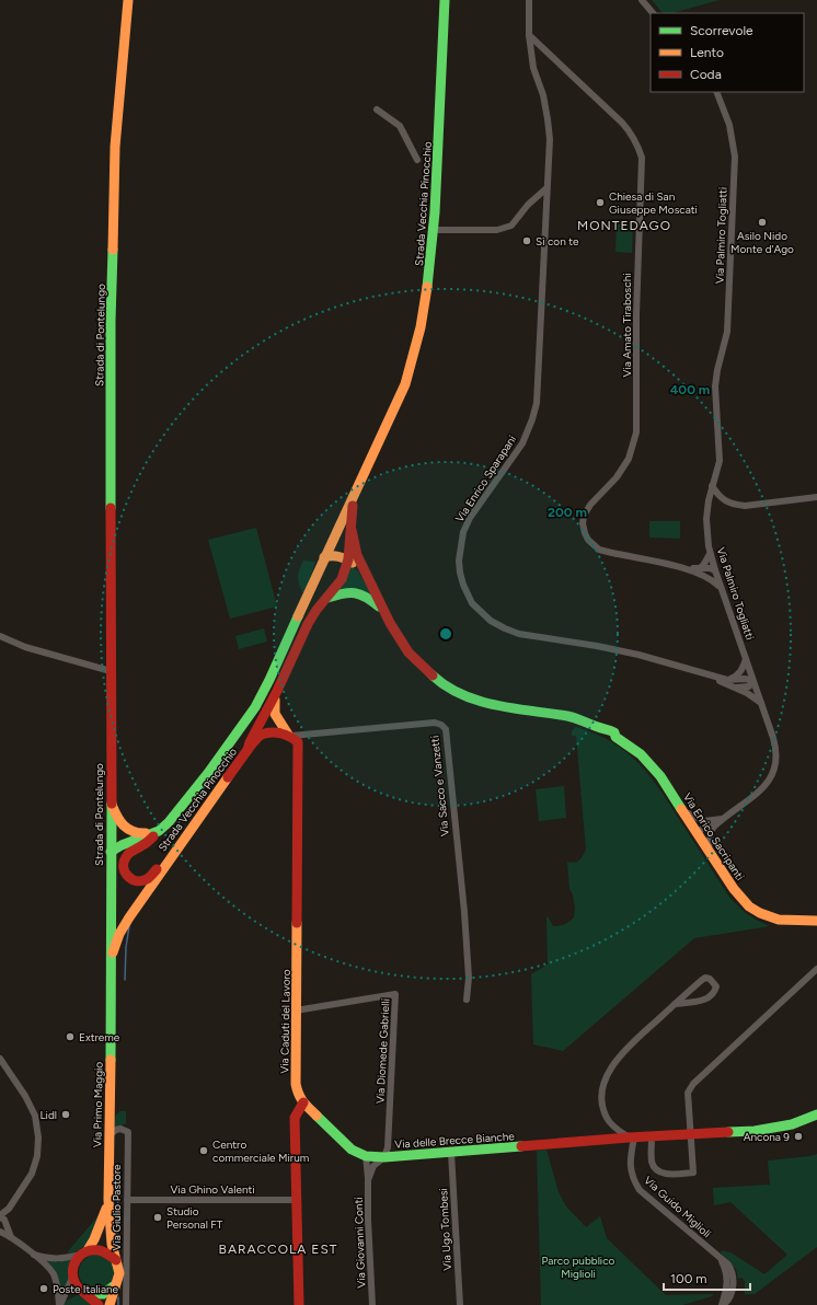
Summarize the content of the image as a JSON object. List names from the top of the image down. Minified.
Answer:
{"streets":{"street":["Strada Vecchia Pinocchio","Via Palmiro Togliatti","Via Amato Tiraboschi","Strada di Pontelungo","Via Enrico Sparapani","Via Sacco e Vanzetti","Via Enrico Sacripanti","Via Caduti del Lavoro","Via Diomede Gabrielli","Via Primo Maggio","Via delle Brecce Bianche","Via Ghino Valenti","Via Guido Miglioli","Via Giulio Pastore","Via Ugo Tombesi","Via Giovanni Conti"]},"crossings":[["Strada Vecchia Pinocchio","Strada di Pontelungo"],["Strada Vecchia Pinocchio","Via Sacco e Vanzetti"],["Strada Vecchia Pinocchio","Via Enrico Sacripanti"],["Strada Vecchia Pinocchio","Via Primo Maggio"],["Via Palmiro Togliatti","Via Amato Tiraboschi"],["Via Palmiro Togliatti","Via Enrico Sparapani"],["Via Palmiro Togliatti","Via Enrico Sacripanti"],["Via Amato Tiraboschi","Via Enrico Sparapani"],["Strada di Pontelungo","Via Primo Maggio"],["Via Sacco e Vanzetti","Via Caduti del Lavoro"],["Via Caduti del Lavoro","Via Diomede Gabrielli"],["Via Caduti del Lavoro","Via delle Brecce Bianche"],["Via Diomede Gabrielli","Via delle Brecce Bianche"],["Via Primo Maggio","Via Giulio Pastore"],["Via delle Brecce Bianche","Via Guido Miglioli"],["Via delle Brecce Bianche","Via Ugo Tombesi"],["Via delle Brecce Bianche","Via Giovanni Conti"],["Via Ghino Valenti","Via Giulio Pastore"]],"districts":["MONTEDAGO","BARACCOLA EST"],"parks":["Parco pubblico Miglioli"],"places":["Chiesa di San Giuseppe Moscati","Asilo Nido Monte d'Ago","Sì con te","Extreme","Lidl","Ancona 9","Centro commerciale Mirum","Studio Personal FT","Poste Italiane"],"legend":["Scorrevole","Lento","Coda"],"scale_bar":"100 m","rings":["400 m","200 m"]}
